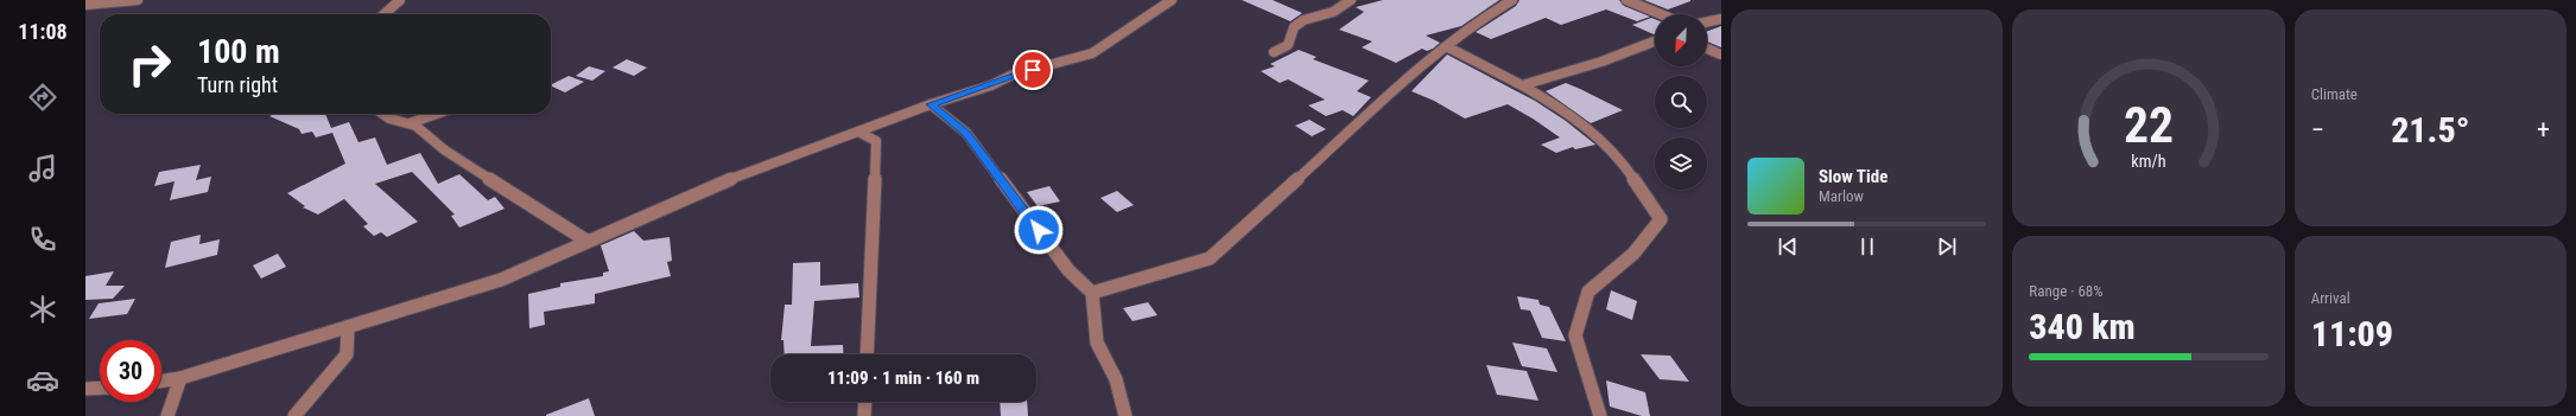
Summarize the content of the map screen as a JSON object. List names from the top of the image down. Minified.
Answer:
{"north":"bottom left","page":{"tabs":"11:08","tile":["Climate",["Range · 68%","340 km"],["Arrival","11:09"]],"turn":["100 m","Turn right"],"heat":["−","21.5°","+"],"song":["Slow Tide","Marlow"],"limit":"30","trip":"11:09 · 1 min · 160 m","gauge":["22","km/h"]}}
